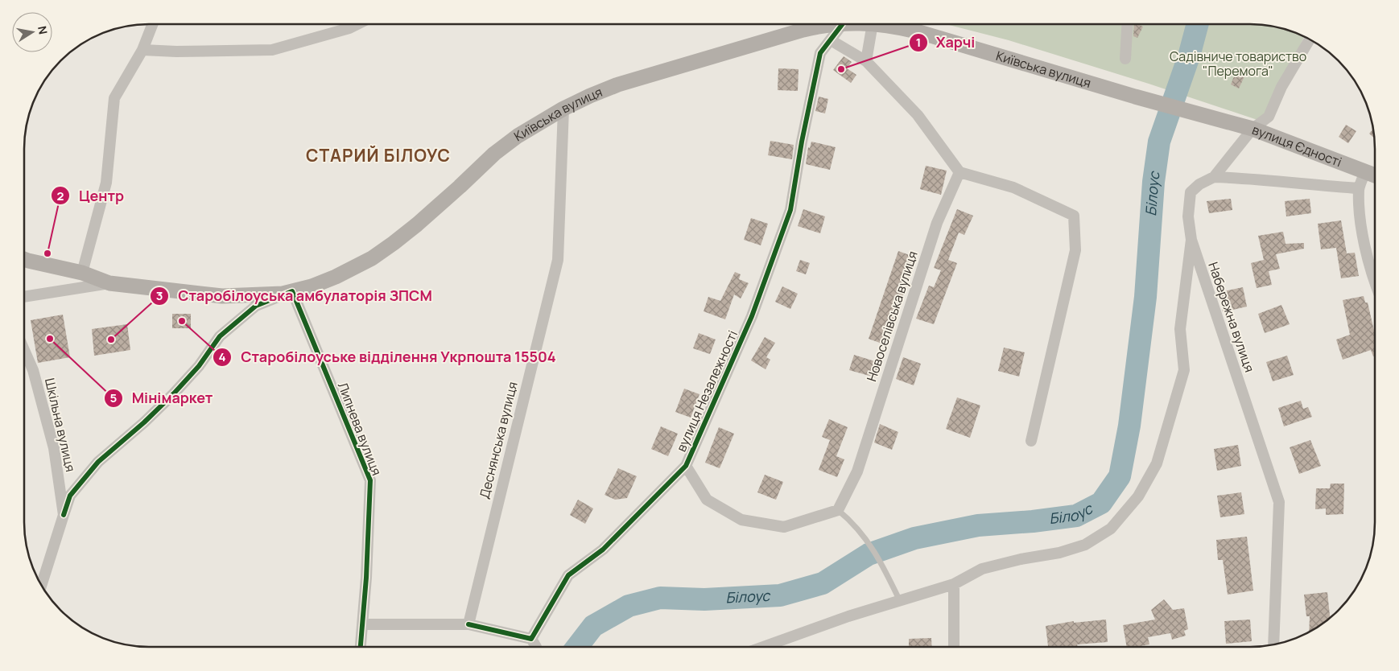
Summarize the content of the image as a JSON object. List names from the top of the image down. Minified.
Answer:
{"streets":{"main road":["Київська вулиця","вулиця Єдності"],"street":["Новоселівська вулиця","Набережна вулиця","вулиця Незалежності","Шкільна вулиця","Липнева вулиця","Деснянська вулиця"]},"crossings":[["Київська вулиця","вулиця Єдності"],["Київська вулиця","Липнева вулиця"],["Київська вулиця","Деснянська вулиця"],["вулиця Єдності","Набережна вулиця"]],"districts":["СТАРИЙ БІЛОУС"],"water":["Білоус"],"parks":["Садівниче товариство \"Перемога\""],"places":["Харчі","Центр","Старобілоуське відділення Укрпошта 15504","Мінімаркет","Старобілоуська амбулаторія ЗПСМ"],"north":"right"}
